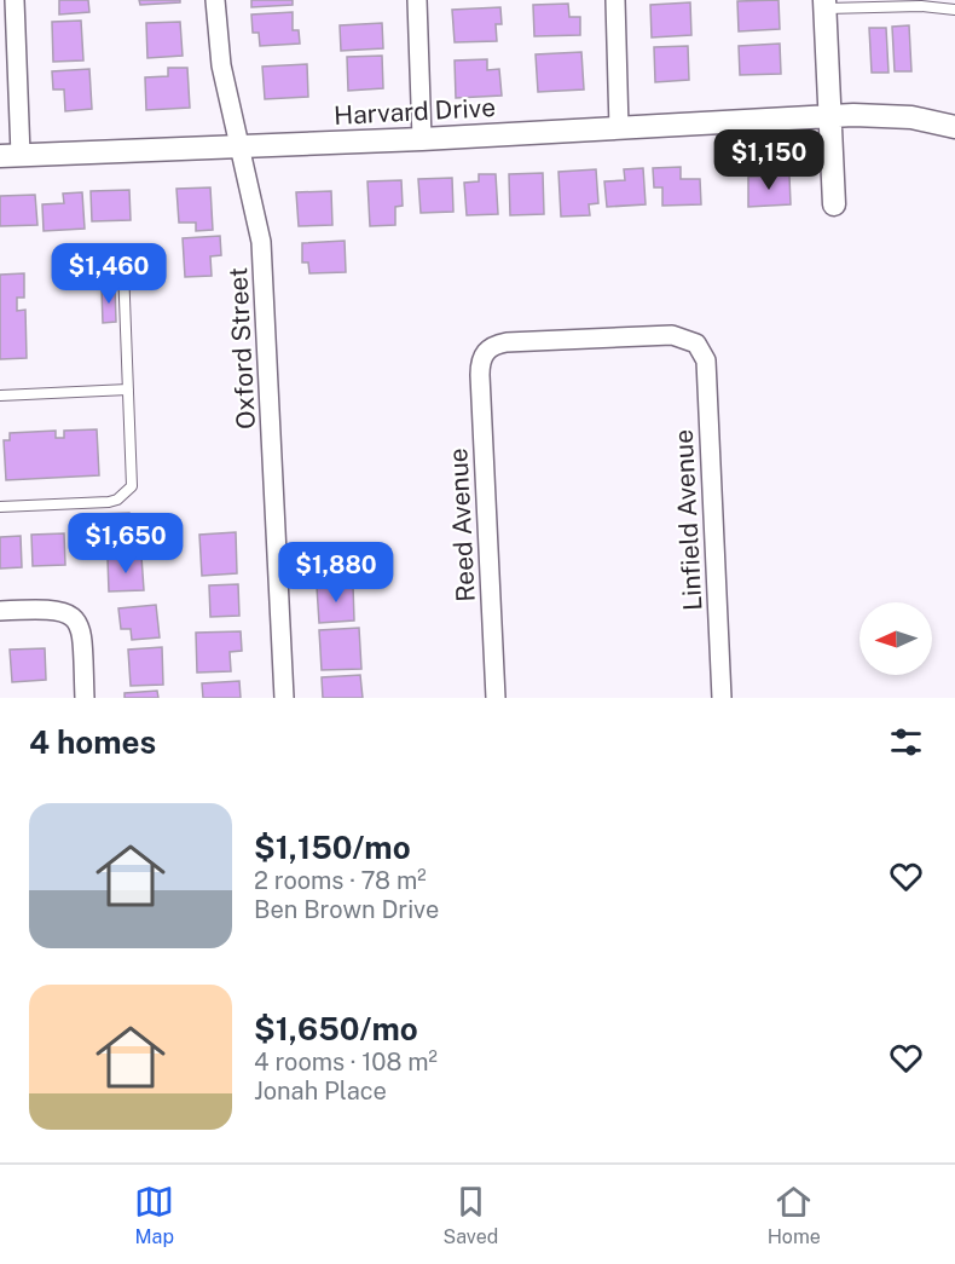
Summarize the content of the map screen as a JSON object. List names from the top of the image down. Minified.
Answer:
{"streets":{"street":["Harvard Drive","Oxford Street","Linfield Avenue","Reed Avenue"]},"crossings":[["Harvard Drive","Oxford Street"],["Linfield Avenue","Reed Avenue"]],"north":"left","page":{"price":["$1,150","$1,460","$1,650","$1,880"],"heading":"4 homes","list":[{"name":"$1,150/mo","note":"2 rooms · 78 m² · Ben Brown Drive"},{"name":"$1,650/mo","note":"4 rooms · 108 m² · Jonah Place"}],"tabs":["Map","Saved","Home"]}}
